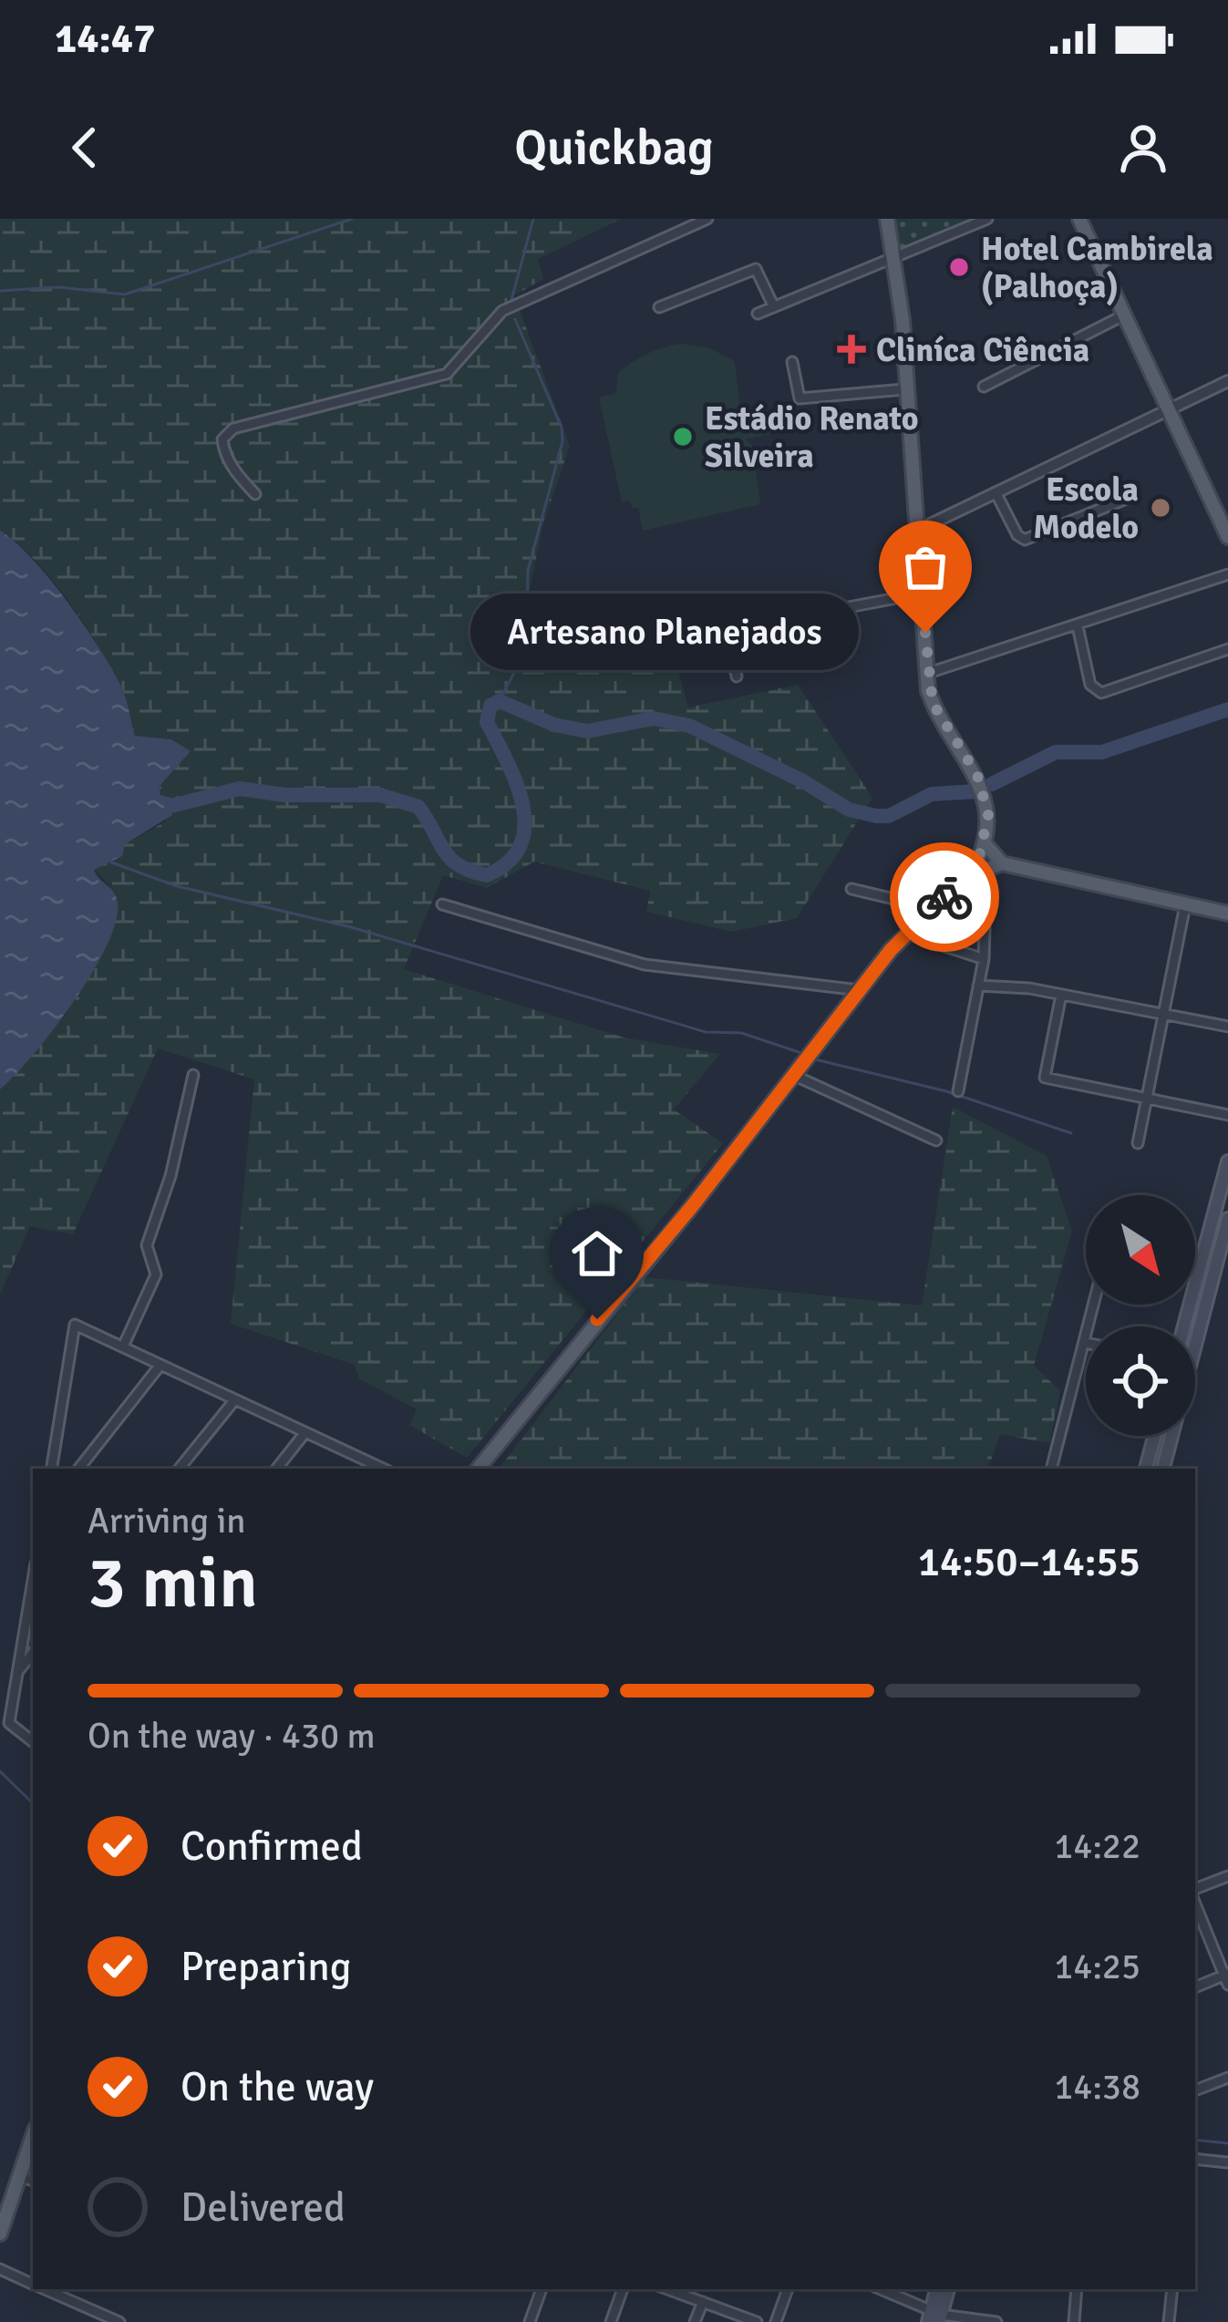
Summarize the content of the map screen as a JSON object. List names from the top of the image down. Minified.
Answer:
{"places":{"other":["Hotel Cambirela (Palhoça)","Estádio Renato Silveira","Escola Modelo","Artesano Planejados"],"health":["Cliníca Ciência"]},"north":"bottom right","page":{"status":"14:47","header":"Quickbag","bubble":"Artesano Planejados","heading":["3 min","Arriving in","14:50–14:55"],"bar":"On the way · 430 m","list":[["Confirmed","14:22"],["Preparing","14:25"],["On the way","14:38"],"Delivered"]}}
